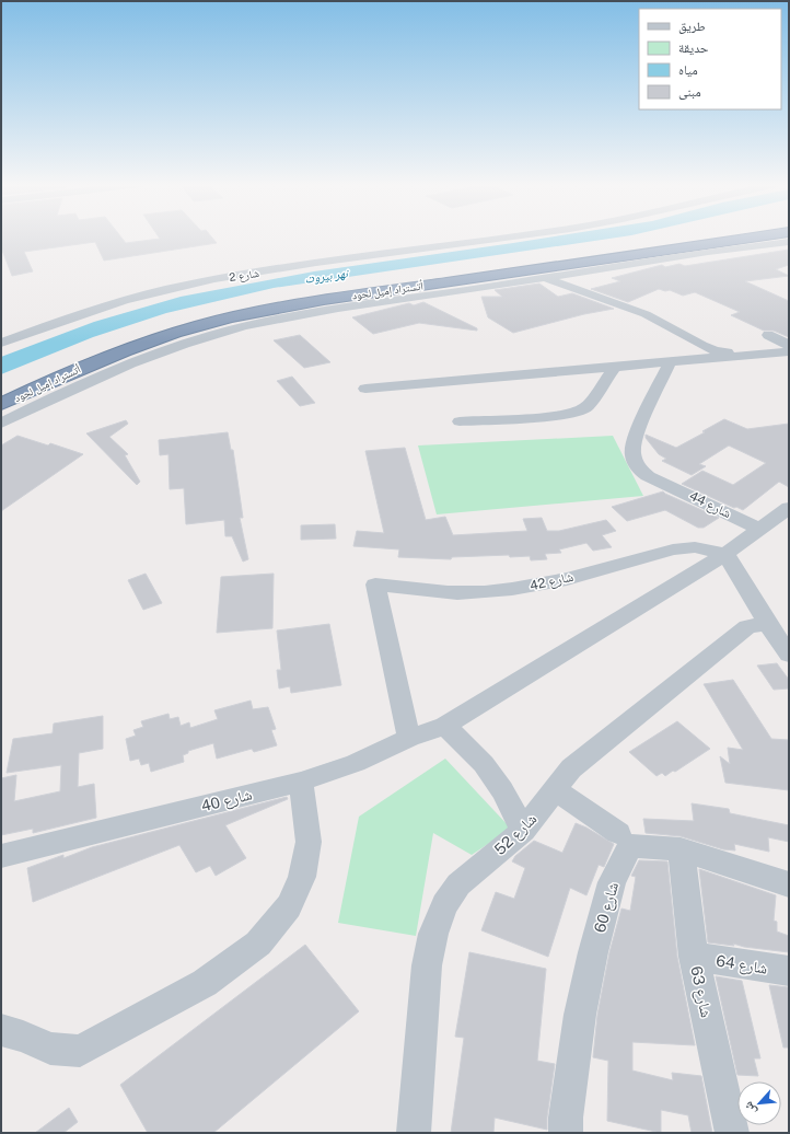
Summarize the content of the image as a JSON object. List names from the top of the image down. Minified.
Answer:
{"streets":{"highway":["أتستراد إميل لحود"],"street":["شارع 2","شارع 44","شارع 42","شارع 40","شارع 52","شارع 60","شارع 64","شارع 63"]},"crossings":[["شارع 44","شارع 40"],["شارع 42","شارع 40"],["شارع 60","شارع 63"],["شارع 64","شارع 63"]],"water":["نهر بيروت"],"legend":["طريق","حديقة","مياه","مبنى"],"north":"bottom left"}
